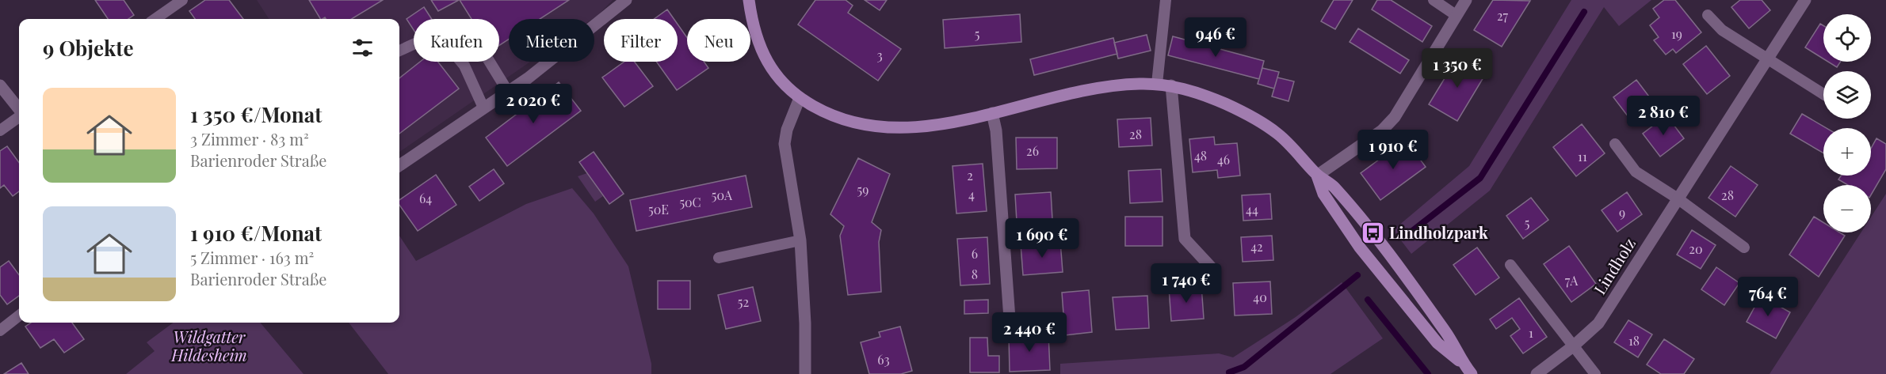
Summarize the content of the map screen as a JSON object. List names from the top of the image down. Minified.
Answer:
{"streets":{"street":["Lindholz"]},"parks":["Wildgatter Hildesheim"],"places":{"bus stop":["Lindholzpark"]},"house_numbers":["27","5","19","3","28","26","48","11","46","2","59","4","50A","28","64","50C","50E","44","9","5","42","20","6","8","7A","40","52","1","18","63"],"page":{"map_buttons":["+","−"],"price":["946 €","1 350 €","2 020 €","2 810 €","1 910 €","1 690 €","1 740 €","764 €","2 440 €"],"chip":["Kaufen","Mieten","Filter","Neu"],"heading":"9 Objekte","list":[{"name":"1 350 €/Monat","note":"3 Zimmer · 83 m² · Barienroder Straße"},{"name":"1 910 €/Monat","note":"5 Zimmer · 163 m² · Barienroder Straße"}]}}
